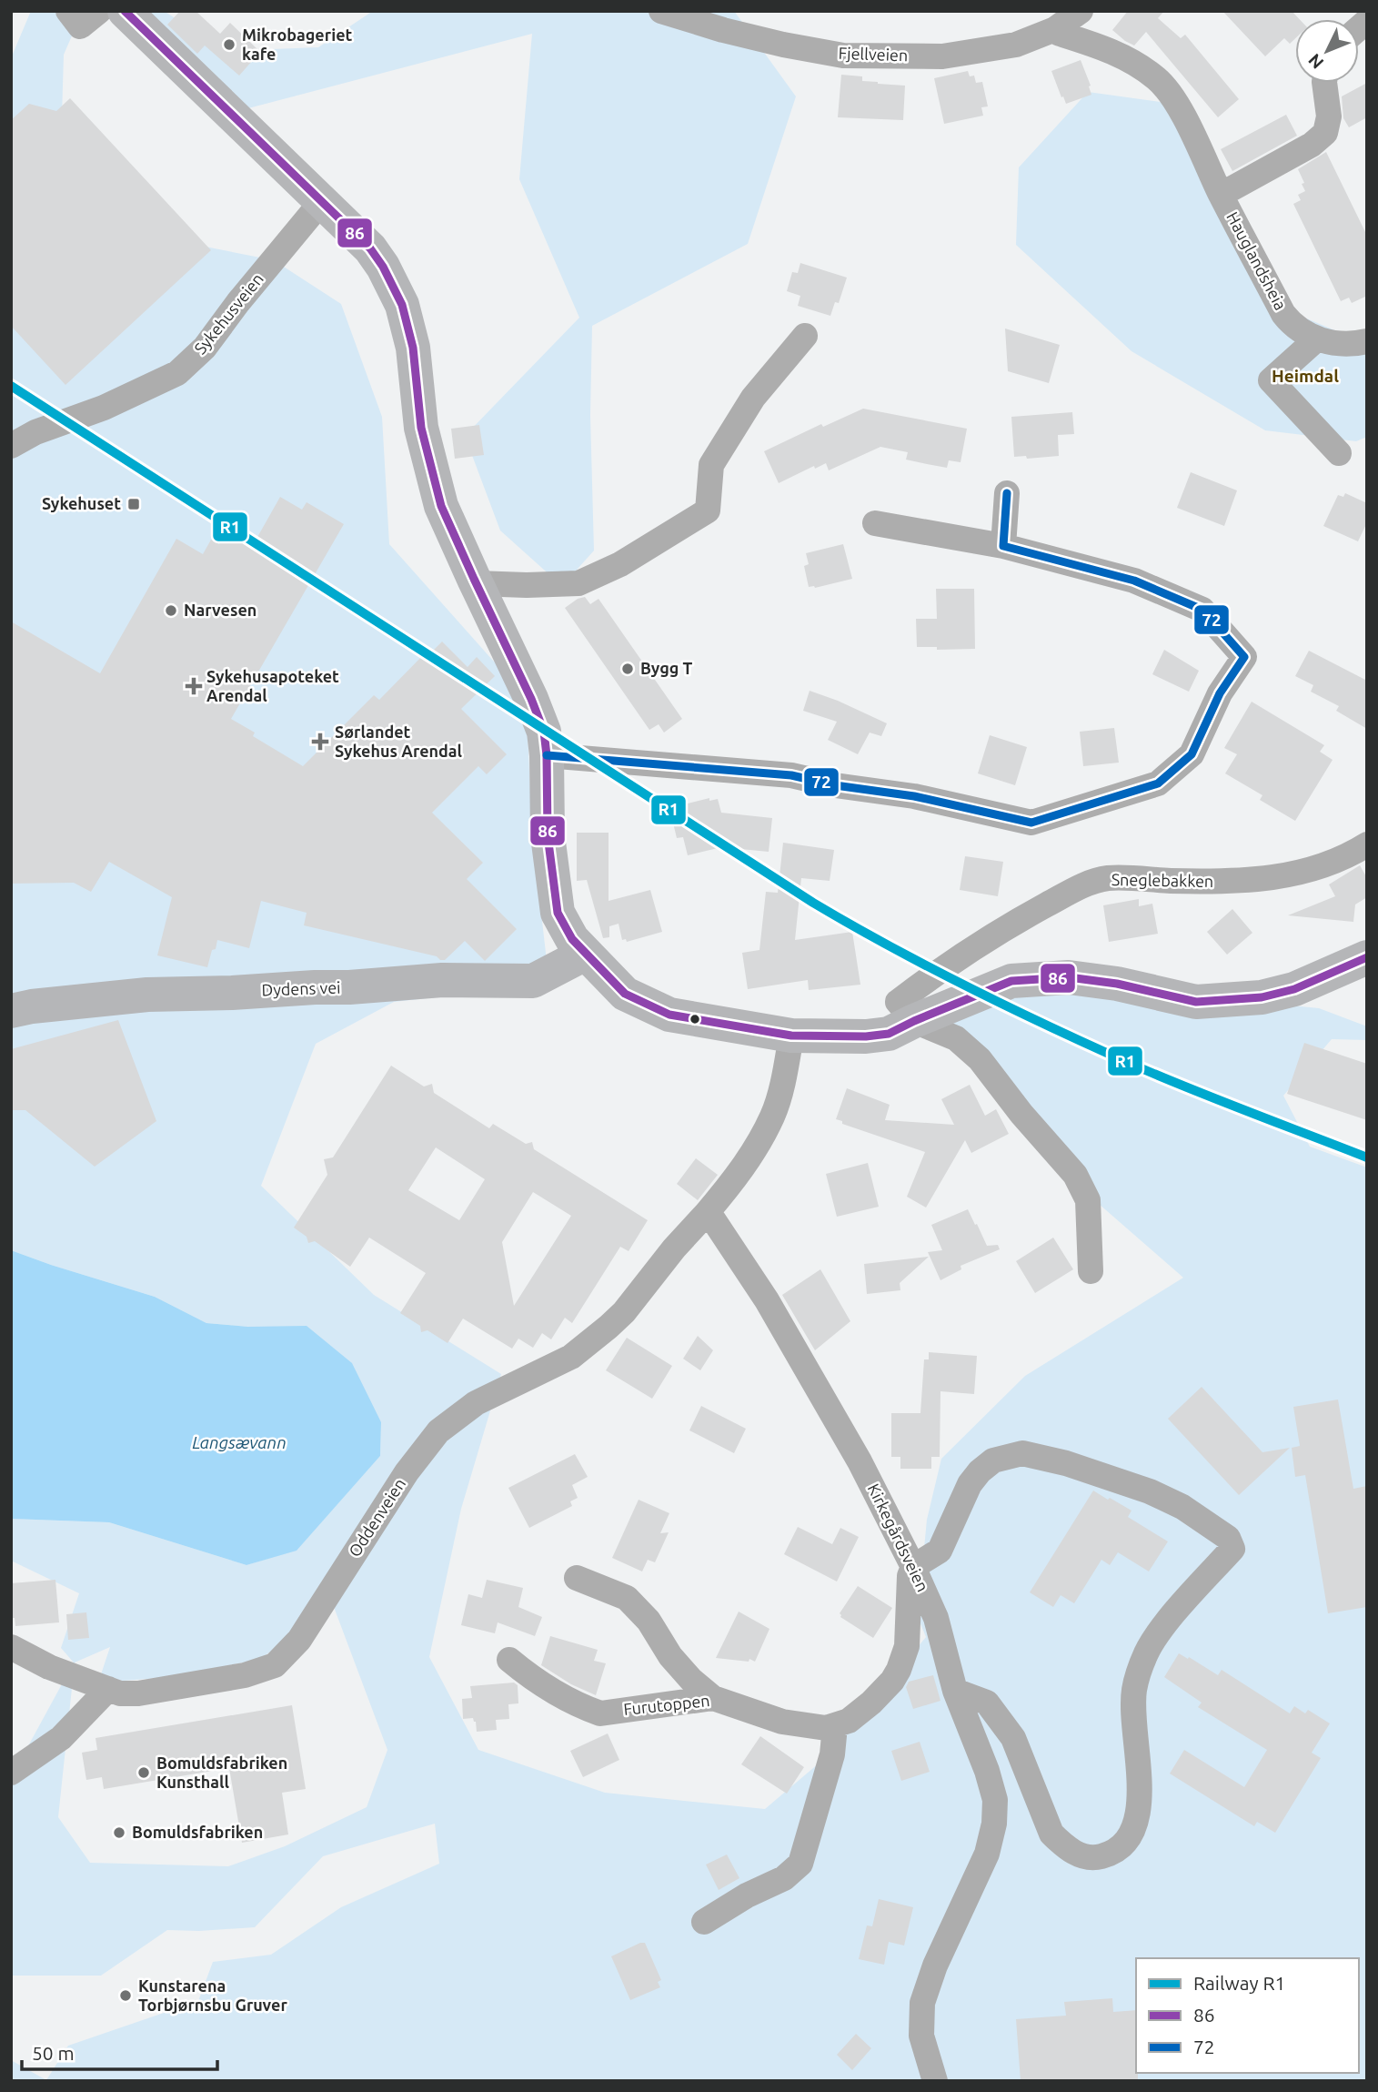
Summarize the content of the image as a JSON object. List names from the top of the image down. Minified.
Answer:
{"streets":{"main road":["Dydens vei"],"street":["Fjellveien","Hauglandsheia","Sykehusveien","Sneglebakken","Oddenveien","Kirkegårdsveien","Furutoppen"]},"crossings":[["Fjellveien","Hauglandsheia"],["Oddenveien","Kirkegårdsveien"]],"districts":["Heimdal"],"water":["Langsævann"],"places":{"other":["Mikrobageriet kafe","Narvesen","Bygg T","Bomuldsfabriken Kunsthall","Bomuldsfabriken","Kunstarena Torbjørnsbu Gruver"],"transit":["Sykehuset"],"health":["Sykehusapoteket Arendal","Sørlandet Sykehus Arendal"]},"lines":["transit line 86","rail line R1","transit line 72"],"legend":["Railway R1","86","72"],"scale_bar":"50 m","north":"bottom left"}
